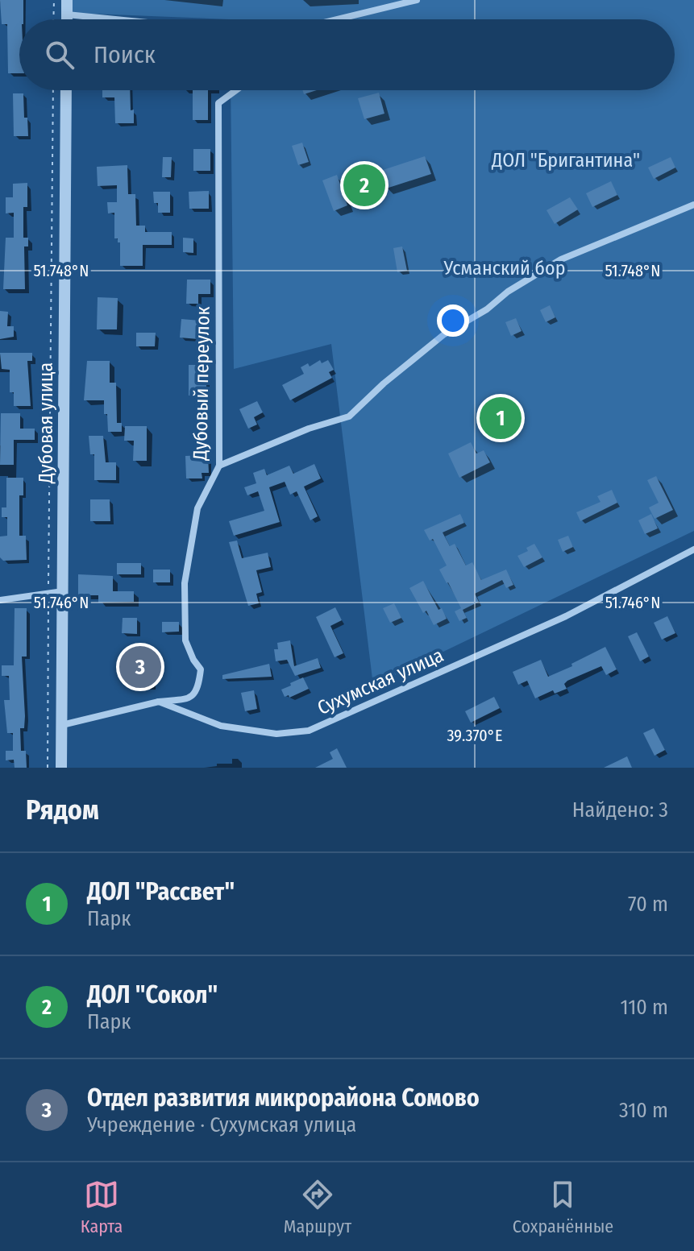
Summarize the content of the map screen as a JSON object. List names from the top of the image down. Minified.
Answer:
{"streets":{"street":["Дубовый переулок","Дубовая улица","Сухумская улица"]},"crossings":[["Дубовый переулок","Сухумская улица"]],"parks":["ДОЛ \"Бригантина\"","Усманский бор"],"page":{"search":"Поиск","pins":["2","1","3"],"heading":["Рядом","Найдено: 3"],"list":[{"mark":"1","name":"ДОЛ \"Рассвет\"","note":"Парк","value":"70 m"},{"mark":"2","name":"ДОЛ \"Сокол\"","note":"Парк","value":"110 m"},{"mark":"3","name":"Отдел развития микрорайона Сомово","note":"Учреждение · Сухумская улица","value":"310 m"}],"nav":["Карта","Маршрут","Сохранённые"]},"coordinates":["51.748°N","51.746°N","39.370°E"]}
